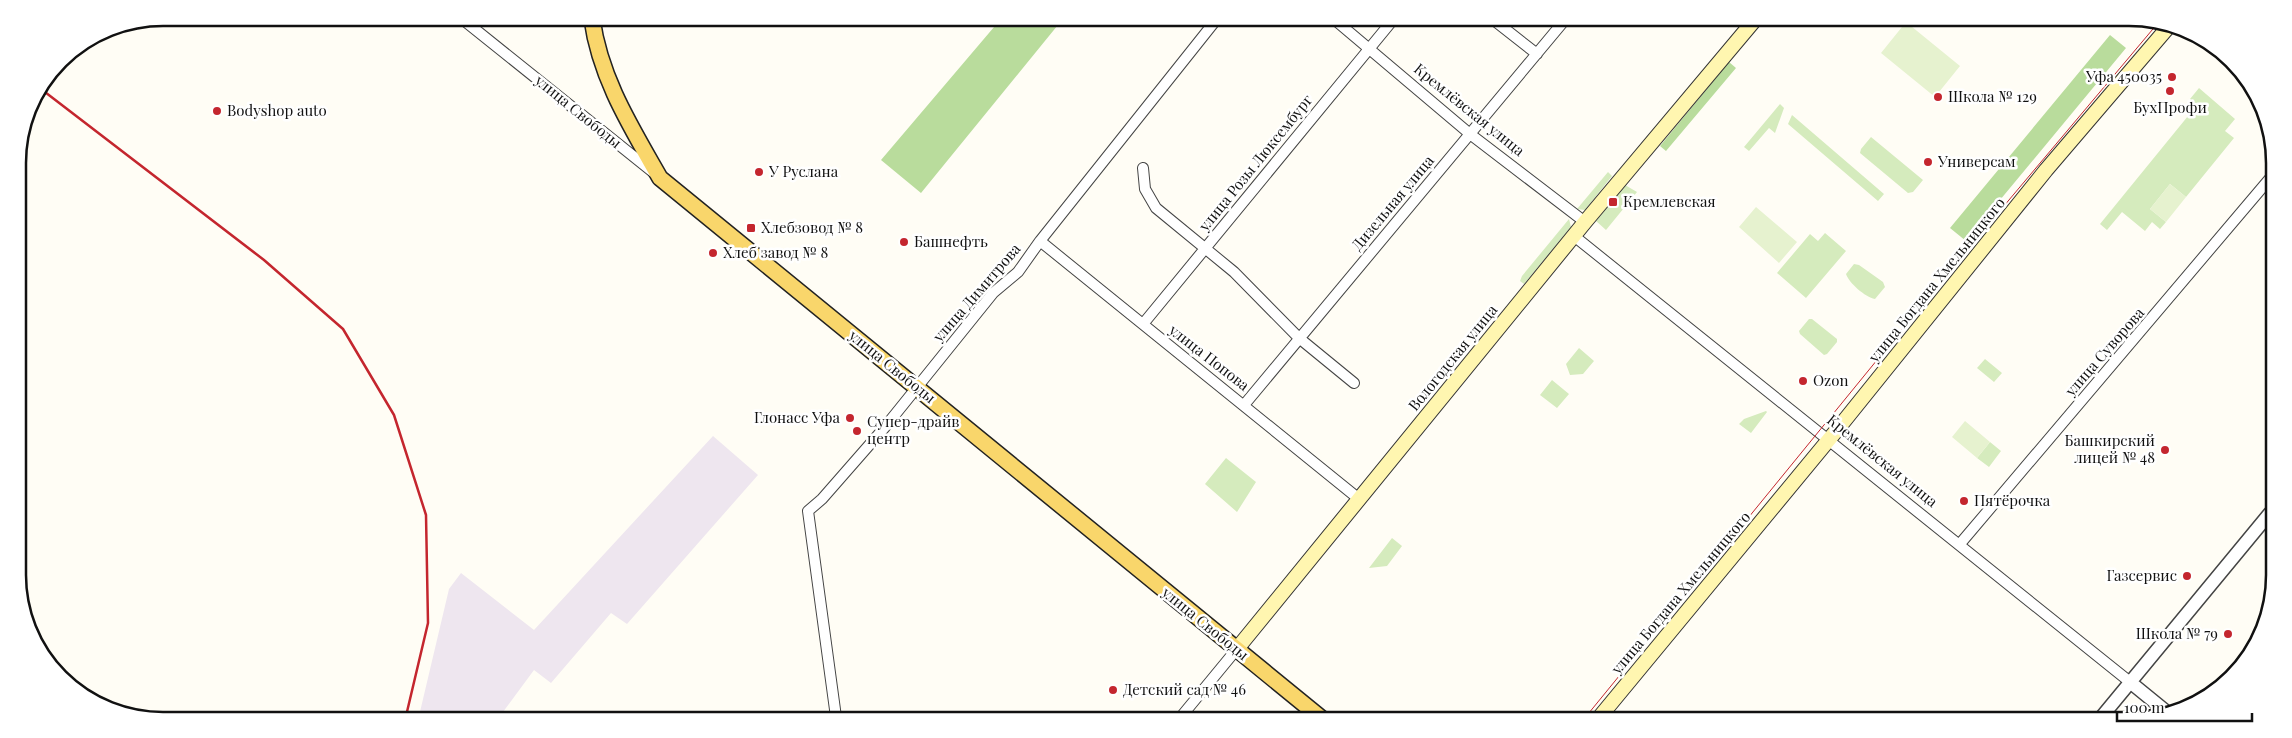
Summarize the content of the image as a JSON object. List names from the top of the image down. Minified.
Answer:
{"streets":{"main road":["улица Свободы","улица Богдана Хмельницкого","Вологодская улица"],"street":["Кремлёвская улица","улица Розы Люксембург","Дизельная улица","улица Димитрова","улица Суворова","улица Попова"]},"crossings":[["Кремлёвская улица","улица Розы Люксембург"],["Кремлёвская улица","Дизельная улица"],["Кремлёвская улица","улица Богдана Хмельницкого"],["Кремлёвская улица","улица Суворова"],["Кремлёвская улица","Вологодская улица"],["улица Свободы","улица Димитрова"],["улица Свободы","Вологодская улица"],["улица Розы Люксембург","улица Попова"],["Дизельная улица","улица Попова"],["улица Димитрова","улица Попова"],["улица Попова","Вологодская улица"]],"places":{"other":["Уфа 450035","БухПрофи","Школа № 129","Bodyshop auto","Универсам","У Руслана","Башнефть","Хлеб завод № 8","Ozon","Глонасс Уфа","Супер-драйв центр","Башкирский лицей № 48","Пятёрочка","Газсервис","Школа № 79","Детский сад № 46"],"transit":["Кремлевская","Хлебзовод № 8"]},"scale_bar":"100 m"}
